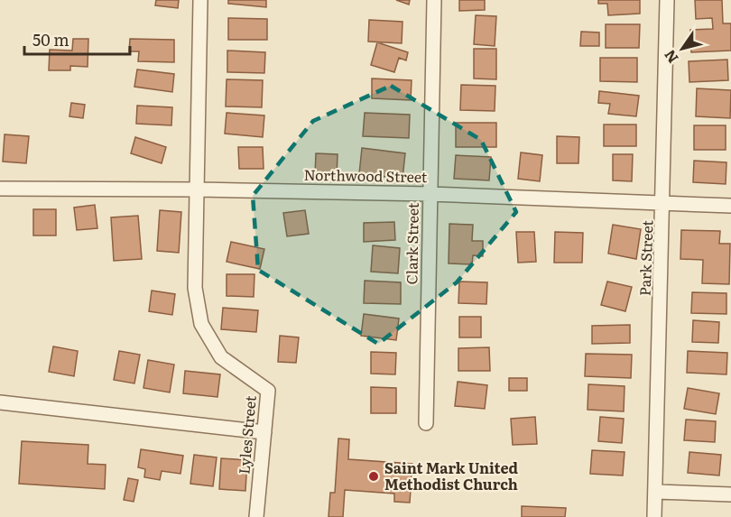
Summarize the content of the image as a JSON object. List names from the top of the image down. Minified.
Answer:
{"streets":{"street":["Northwood Street","Clark Street","Park Street","Lyles Street"]},"crossings":[["Northwood Street","Clark Street"],["Northwood Street","Park Street"],["Northwood Street","Lyles Street"]],"places":["Saint Mark United Methodist Church"],"scale_bar":"50 m","north":"bottom left"}
